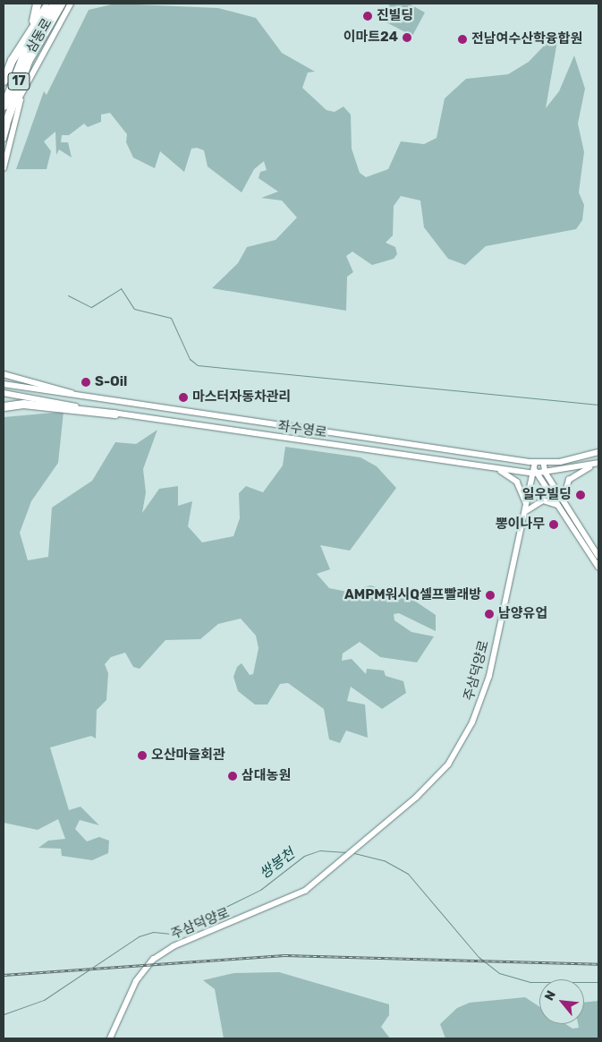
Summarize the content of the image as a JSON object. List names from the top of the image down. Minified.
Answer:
{"streets":{"highway":["17"],"street":["삼동로","좌수영로","주삼덕양로"]},"crossings":[["좌수영로","주삼덕양로"]],"water":["쌍봉천"],"places":["진빌딩","이마트24","전남여수산학융합원","S-Oil","마스터자동차관리","일우빌딩","뽕이나무","AMPM워시Q셀프빨래방","남양유업","오산마을회관","삼대농원"],"north":"top left"}
